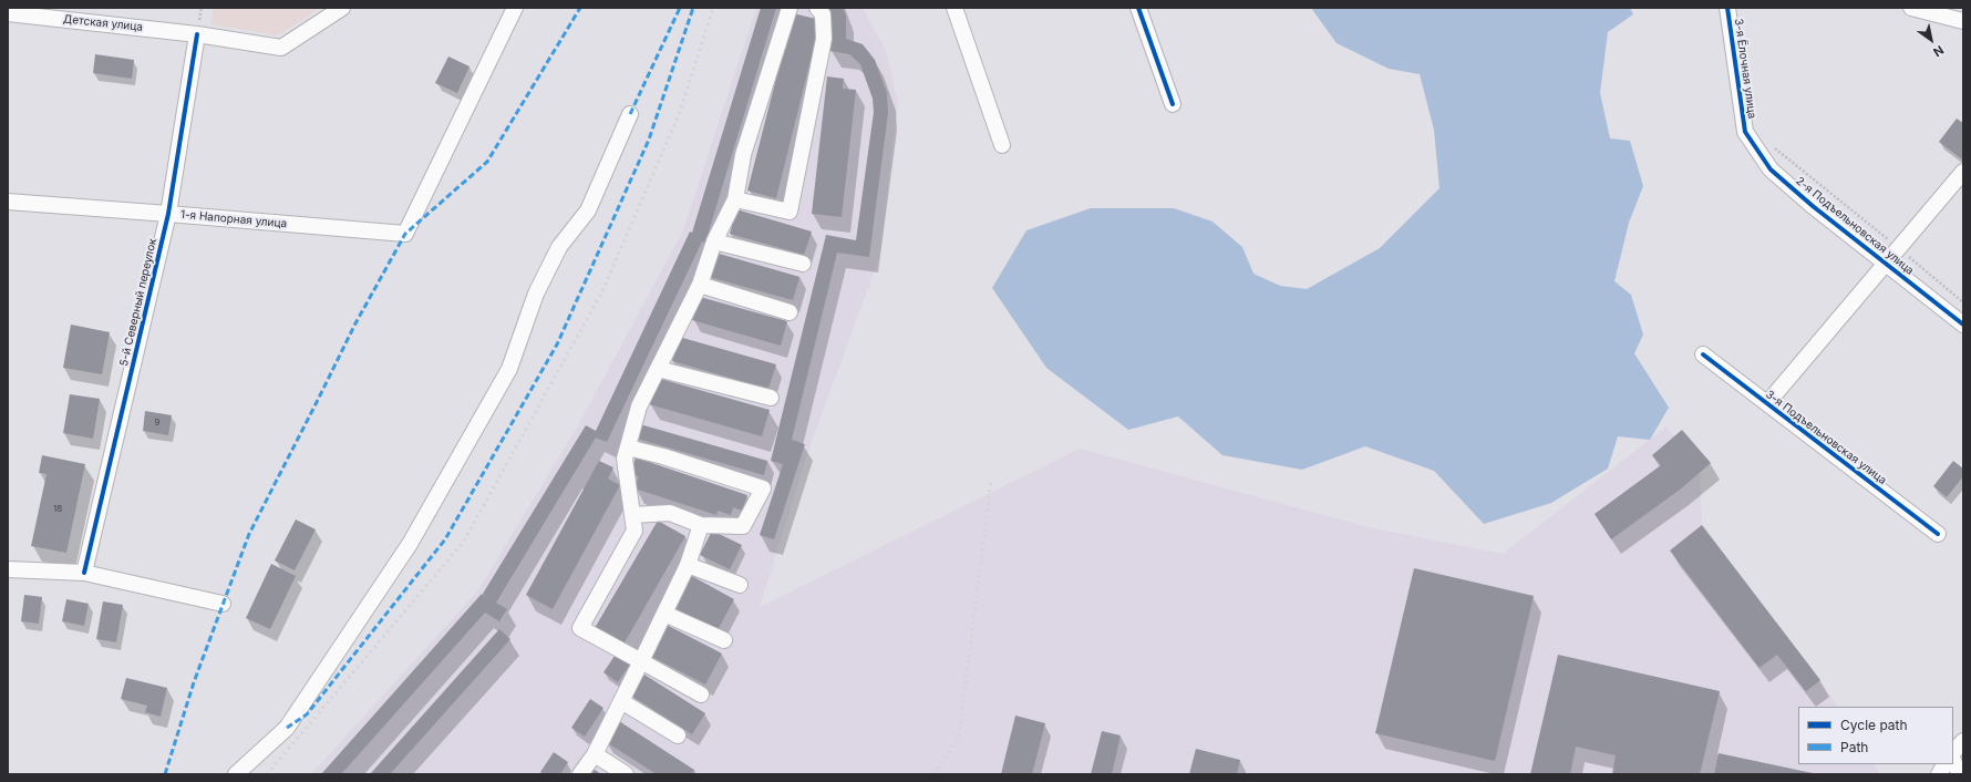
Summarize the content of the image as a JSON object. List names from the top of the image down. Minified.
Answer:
{"streets":{"street":["Детская улица","3-я Ёлочная улица","1-я Напорная улица","2-я Подъельновская улица","5-й Северный переулок","3-я Подъельновская улица"]},"crossings":[["Детская улица","5-й Северный переулок"],["3-я Ёлочная улица","2-я Подъельновская улица"],["1-я Напорная улица","5-й Северный переулок"]],"house_numbers":["9","18"],"legend":["Cycle path","Path"],"north":"bottom right"}
